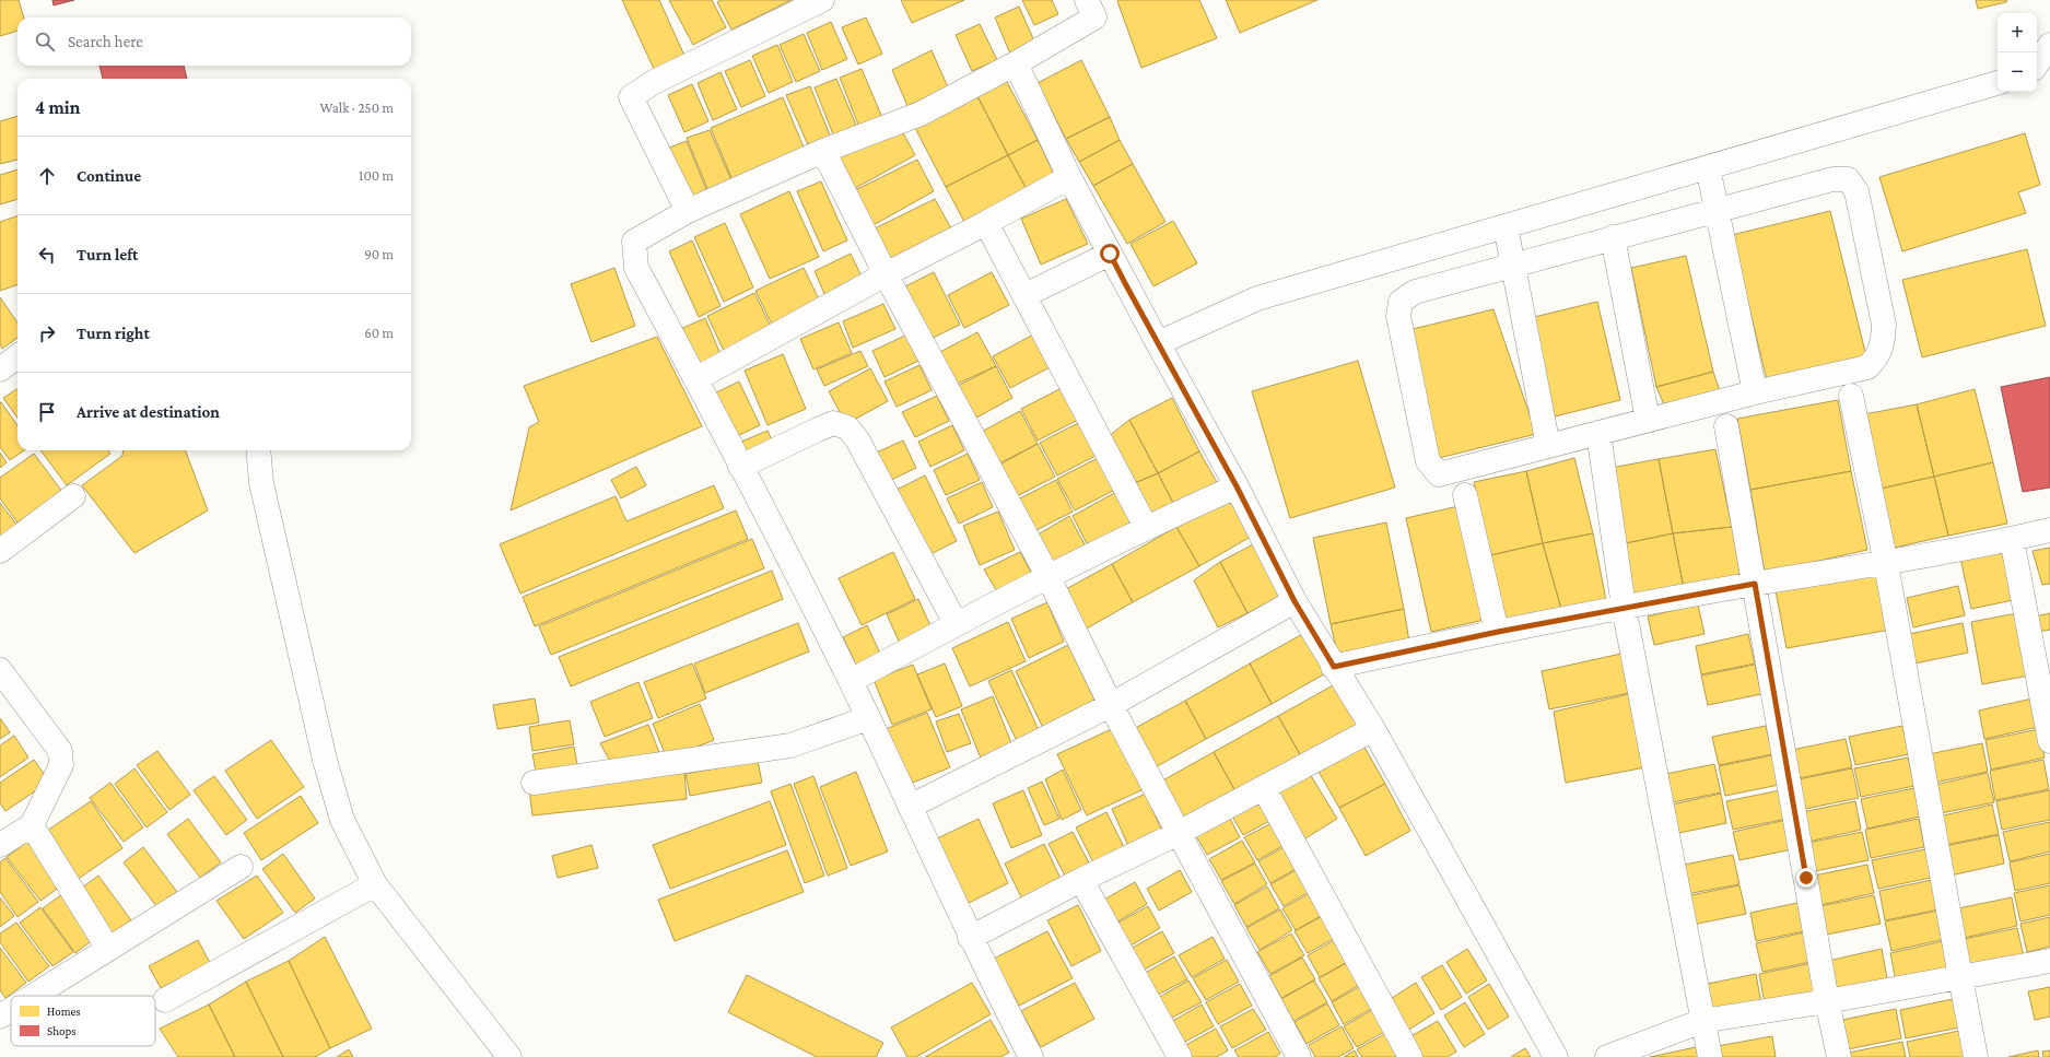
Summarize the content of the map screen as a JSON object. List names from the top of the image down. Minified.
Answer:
{"legend":["Homes","Shops"],"page":{"map_buttons":["+","−"],"search":"Search here","heading":["4 min","Walk · 250 m"],"list":[["Continue","100 m"],["Turn left","90 m"],["Turn right","60 m"],"Arrive at destination"]}}
